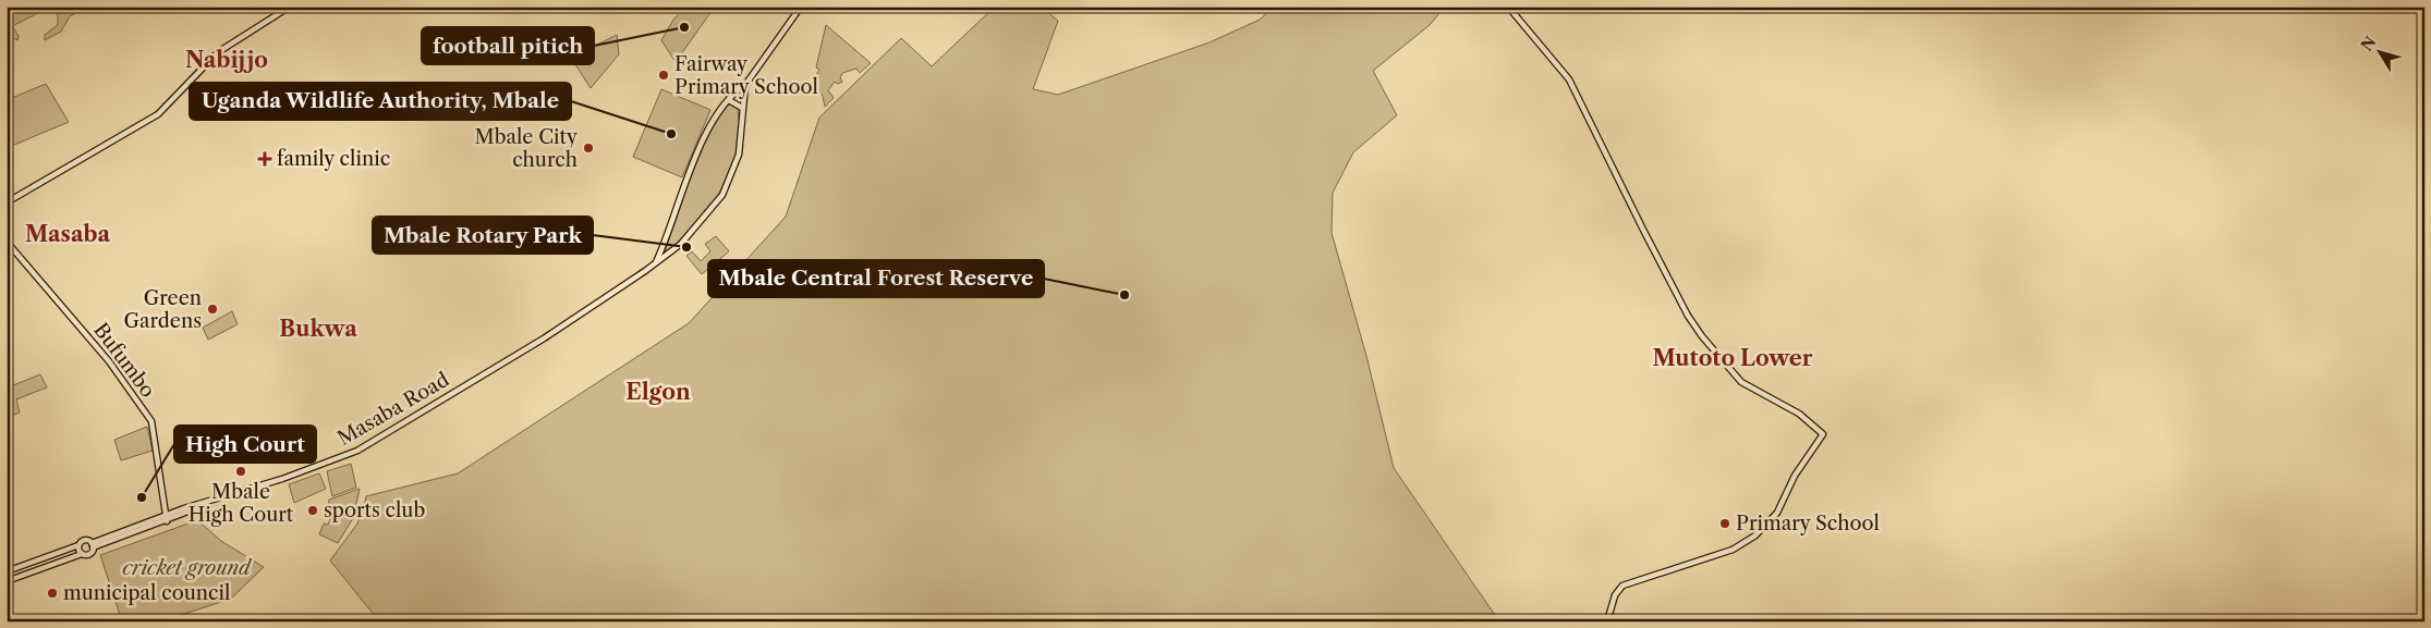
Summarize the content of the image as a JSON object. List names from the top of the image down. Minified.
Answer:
{"streets":{"street":["Bufumbo","Masaba Road"]},"crossings":[["Bufumbo","Masaba Road"]],"districts":["Nabijjo","Masaba","Bukwa","Mutoto Lower","Elgon"],"parks":["cricket ground"],"places":{"other":["football pitich","Fairway Primary School","Uganda Wildlife Authority, Mbale","Mbale City church","Mbale Rotary Park","Mbale Central Forest Reserve","Green Gardens","Mbale High Court","High Court","sports club","Primary School","municipal council"],"health":["family clinic"]},"north":"top left"}
